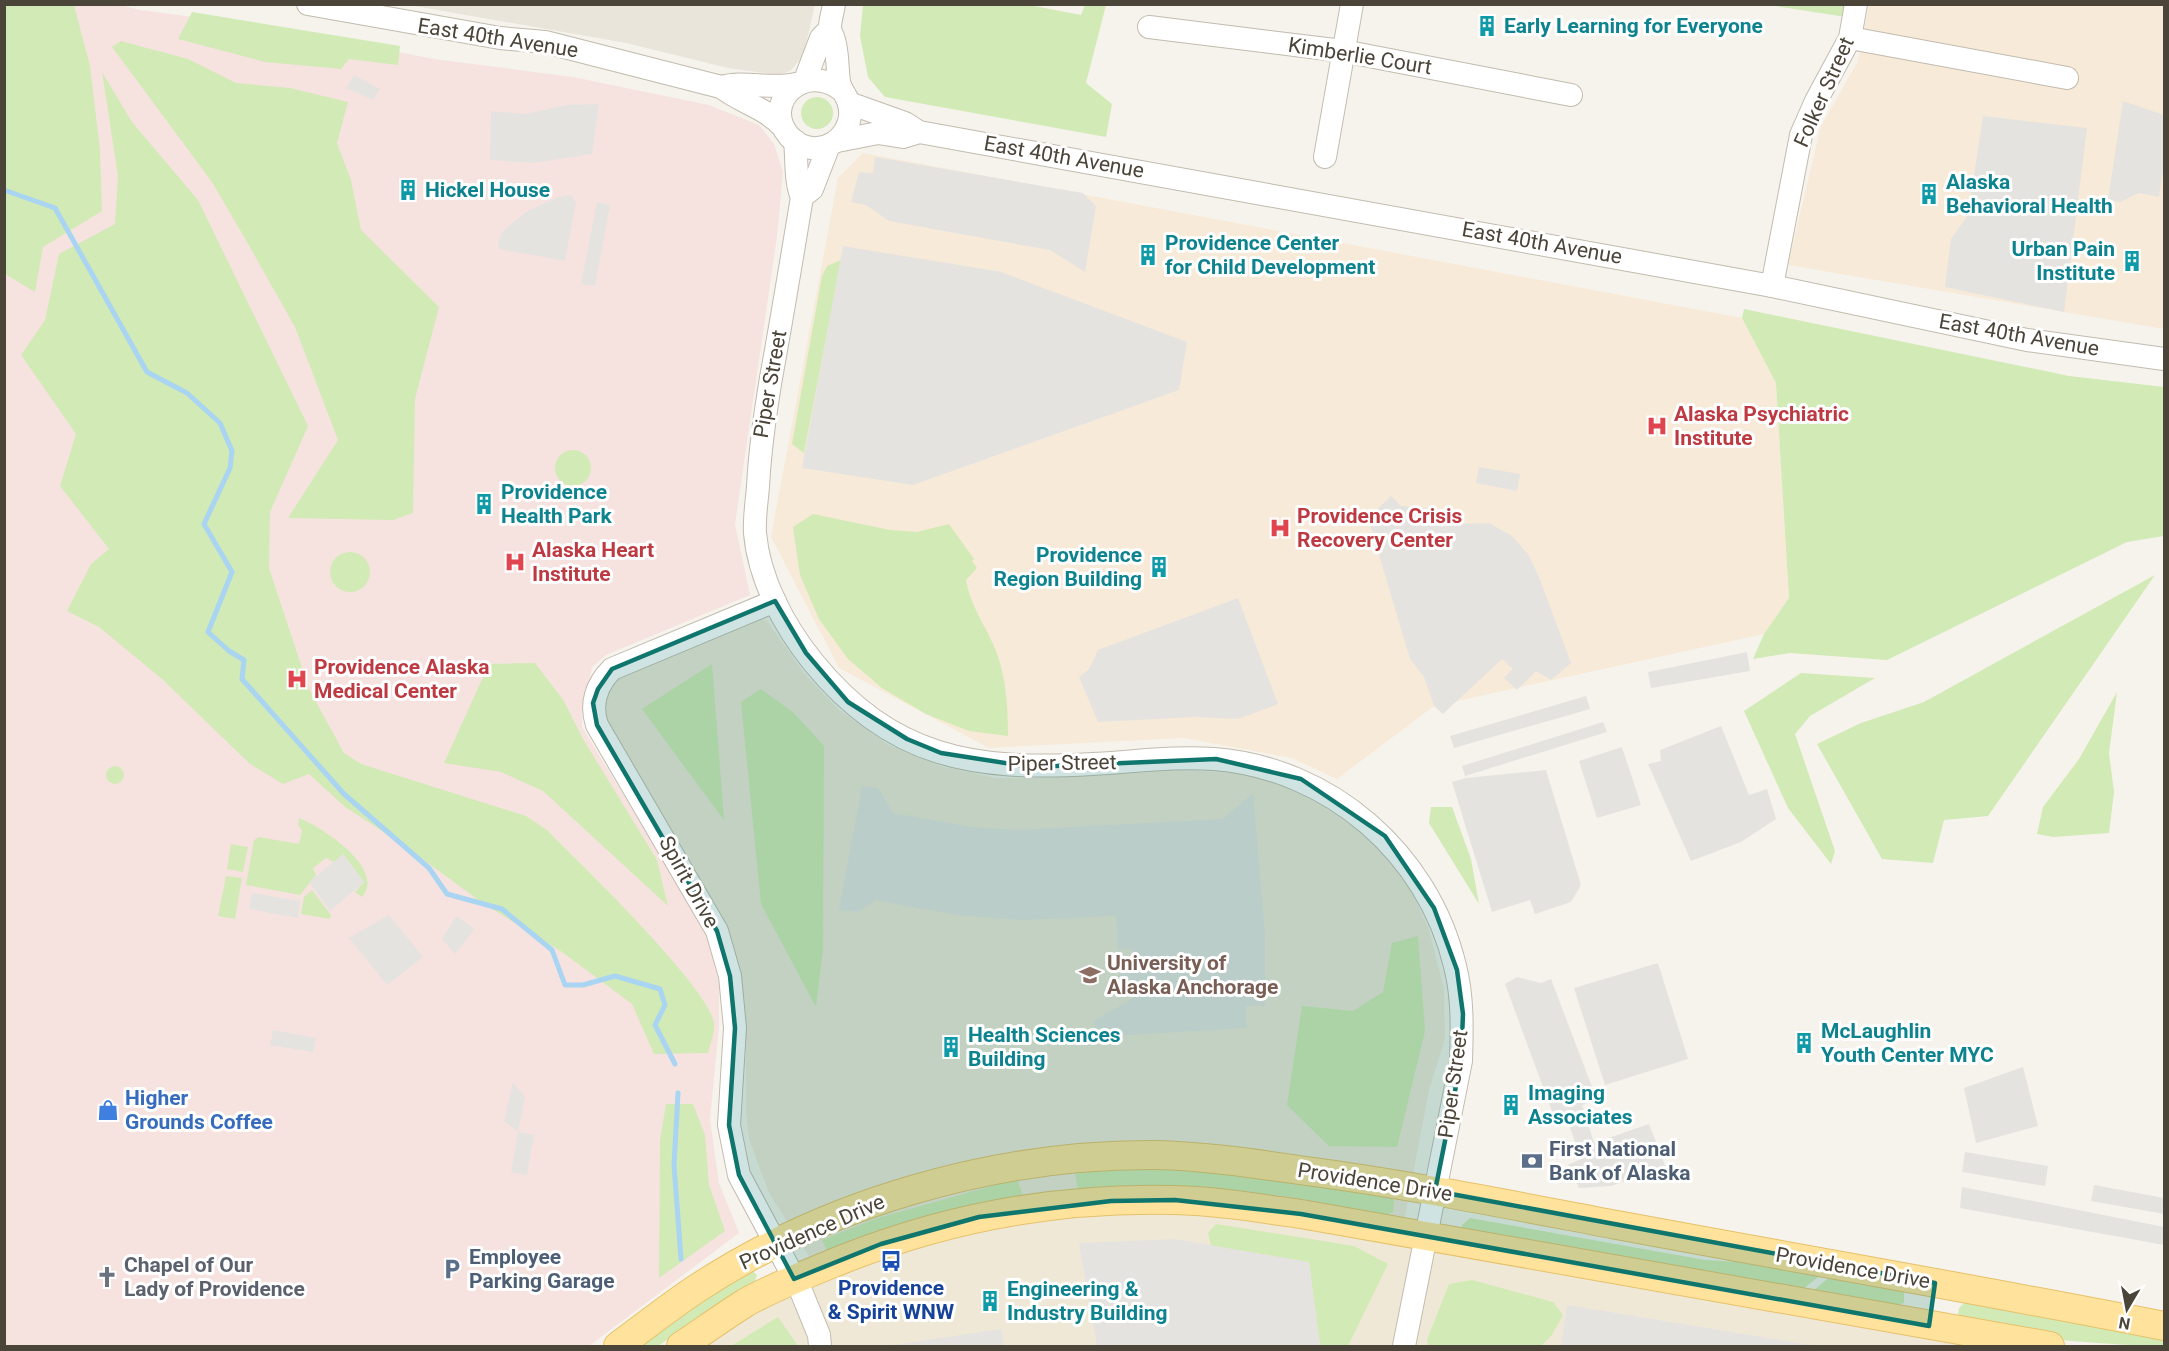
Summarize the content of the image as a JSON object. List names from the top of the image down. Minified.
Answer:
{"streets":{"main road":["Providence Drive"],"street":["East 40th Avenue","Kimberlie Court","Folker Street","Piper Street","Spirit Drive"]},"crossings":[["East 40th Avenue","Folker Street"],["East 40th Avenue","Piper Street"],["Piper Street","Spirit Drive"],["Piper Street","Providence Drive"],["Spirit Drive","Providence Drive"]],"places":{"building":["Early Learning for Everyone","Hickel House","Alaska Behavioral Health","Providence Center for Child Development","Urban Pain Institute","Providence Health Park","Providence Region Building","McLaughlin Youth Center MYC","Health Sciences Building","Imaging Associates","Engineering & Industry Building"],"hospital":["Alaska Psychiatric Institute","Providence Crisis Recovery Center","Alaska Heart Institute","Providence Alaska Medical Center"],"school or university":["University of Alaska Anchorage"],"shop":["Higher Grounds Coffee"],"bank":["First National Bank of Alaska"],"bus stop":["Providence & Spirit WNW"],"parking":["Employee Parking Garage"],"church":["Chapel of Our Lady of Providence"]},"north":"bottom"}
